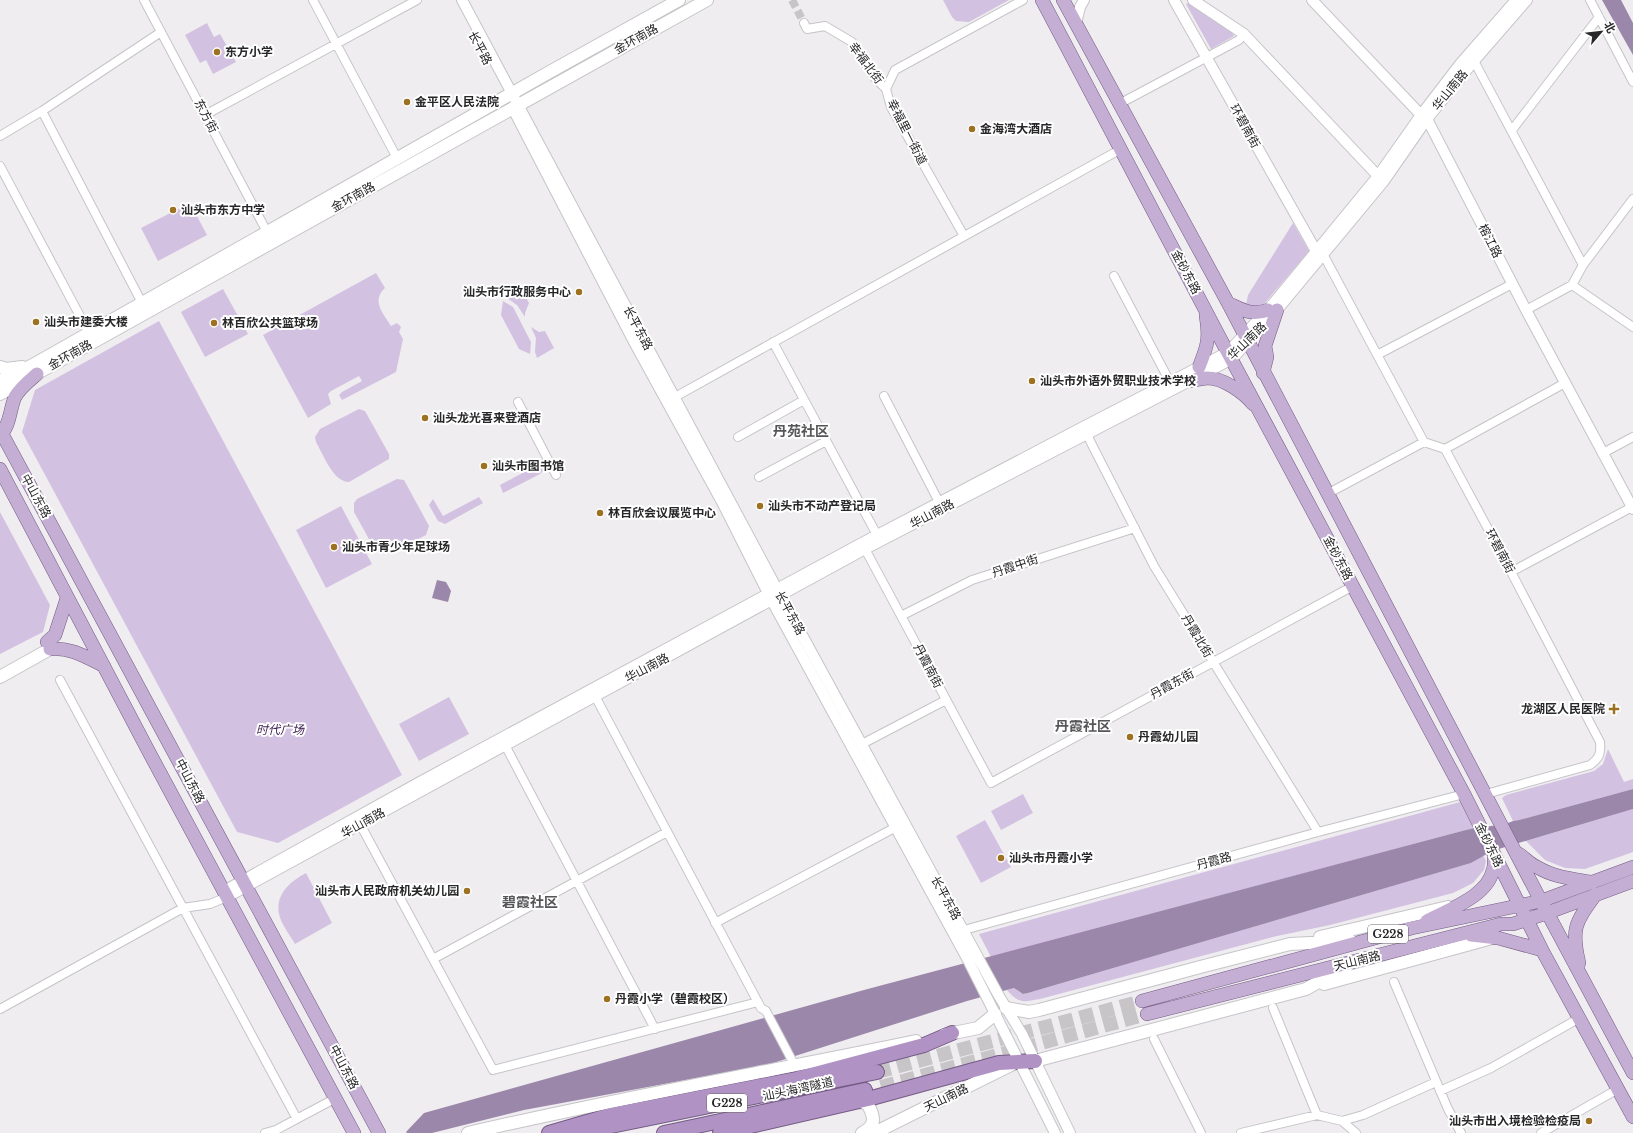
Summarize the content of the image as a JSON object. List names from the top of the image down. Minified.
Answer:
{"streets":{"highway":["G228","汕头海湾隧道"],"main road":["金环南路","金砂东路","中山东路","天山南路"],"street":["长平路","幸福北街","华山南路","东方街","环碧南街","幸福里一街道","榕江路","长平东路","丹霞中街","丹霞北街","丹霞南街","丹霞东街","丹霞路"]},"crossings":[["金环南路","长平路"],["金环南路","东方街"],["金环南路","长平东路"],["长平路","长平东路"],["幸福北街","幸福里一街道"],["华山南路","环碧南街"],["华山南路","榕江路"],["华山南路","金砂东路"],["华山南路","长平东路"],["华山南路","中山东路"],["华山南路","丹霞北街"],["华山南路","丹霞南街"],["环碧南街","金砂东路"],["金砂东路","丹霞东街"],["金砂东路","丹霞路"],["金砂东路","天山南路"],["长平东路","丹霞路"],["长平东路","天山南路"],["丹霞中街","丹霞北街"],["丹霞中街","丹霞南街"],["丹霞北街","丹霞东街"],["丹霞北街","丹霞路"],["丹霞南街","丹霞东街"]],"districts":["丹苑社区","丹霞社区","碧霞社区"],"parks":["时代广场"],"places":{"other":["东方小学","金平区人民法院","金海湾大酒店","汕头市东方中学","汕头市行政服务中心","汕头市建委大楼","林百欣公共篮球场","汕头市外语外贸职业技术学校","汕头龙光喜来登酒店","汕头市图书馆","汕头市不动产登记局","林百欣会议展览中心","汕头市青少年足球场","丹霞幼儿园","汕头市丹霞小学","汕头市人民政府机关幼儿园","丹霞小学（碧霞校区）","汕头市出入境检验检疫局"],"health":["龙湖区人民医院"]},"north":"top right"}
